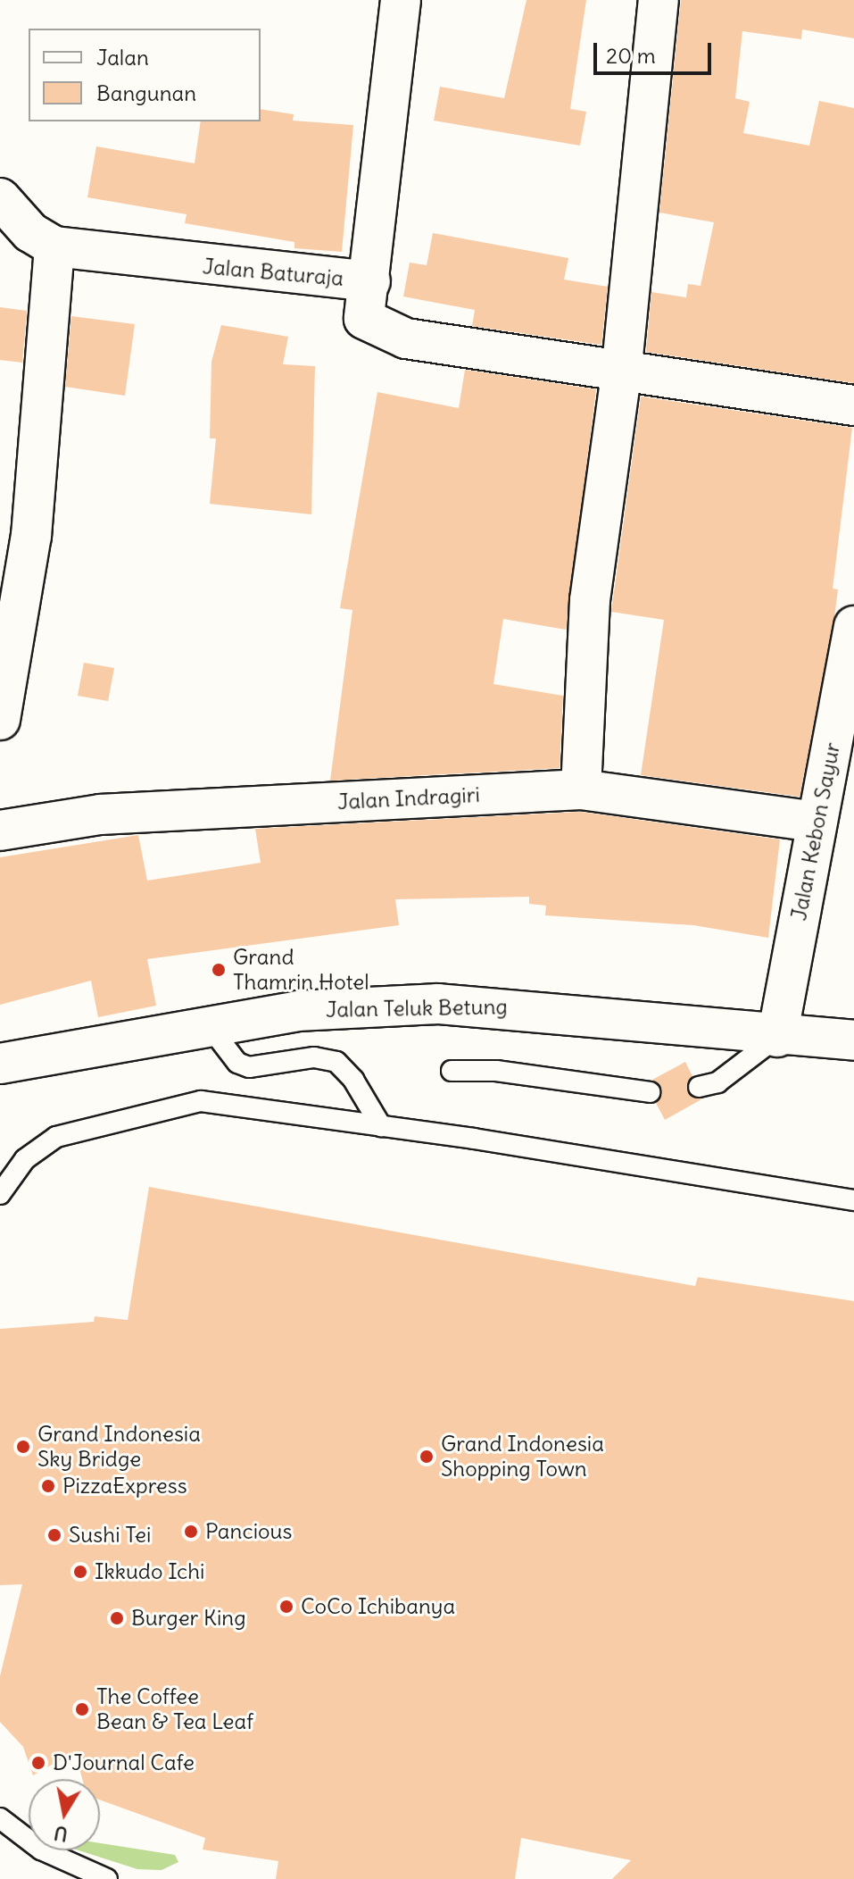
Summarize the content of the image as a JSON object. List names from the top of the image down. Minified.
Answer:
{"streets":{"street":["Jalan Baturaja","Jalan Indragiri","Jalan Kebon Sayur","Jalan Teluk Betung"]},"crossings":[["Jalan Indragiri","Jalan Kebon Sayur"],["Jalan Kebon Sayur","Jalan Teluk Betung"]],"places":["Grand Thamrin Hotel","Grand Indonesia Sky Bridge","Grand Indonesia Shopping Town","PizzaExpress","Pancious","Sushi Tei","Ikkudo Ichi","CoCo Ichibanya","Burger King","The Coffee Bean & Tea Leaf","D'Journal Cafe"],"legend":["Jalan","Bangunan"],"scale_bar":"20 m","north":"bottom"}
